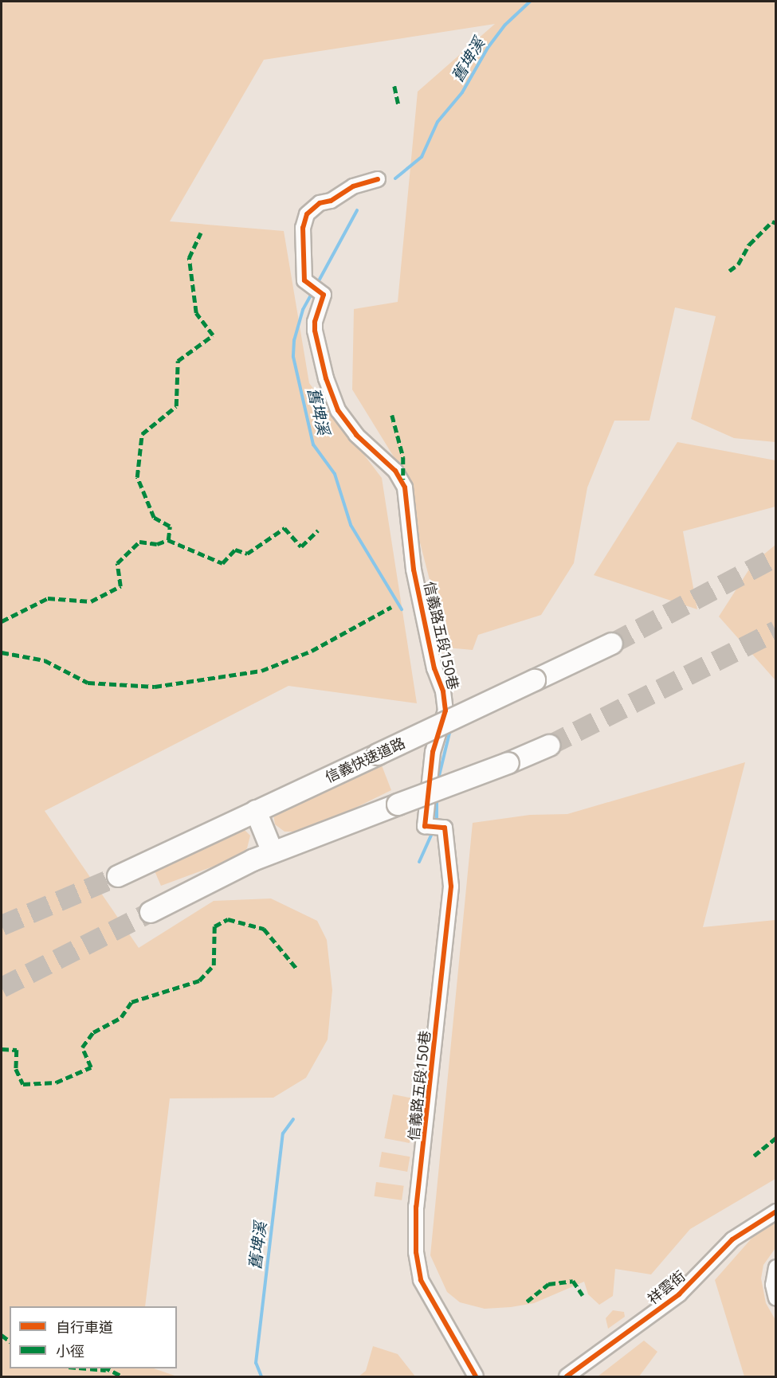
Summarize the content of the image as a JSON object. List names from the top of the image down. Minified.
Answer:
{"streets":{"highway":["信義快速道路"],"street":["信義路五段150巷","祥雲街"]},"water":["舊埤溪"],"legend":["自行車道","小徑"]}
